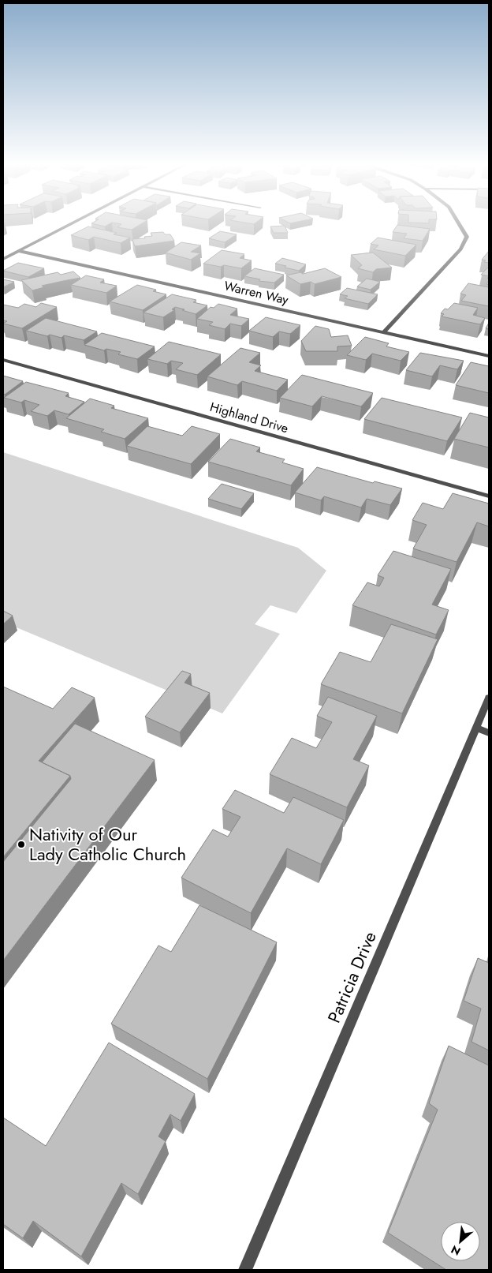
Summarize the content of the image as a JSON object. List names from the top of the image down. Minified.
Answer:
{"streets":{"street":["Warren Way","Highland Drive","Patricia Drive"]},"places":["Nativity of Our Lady Catholic Church"],"north":"bottom left"}
